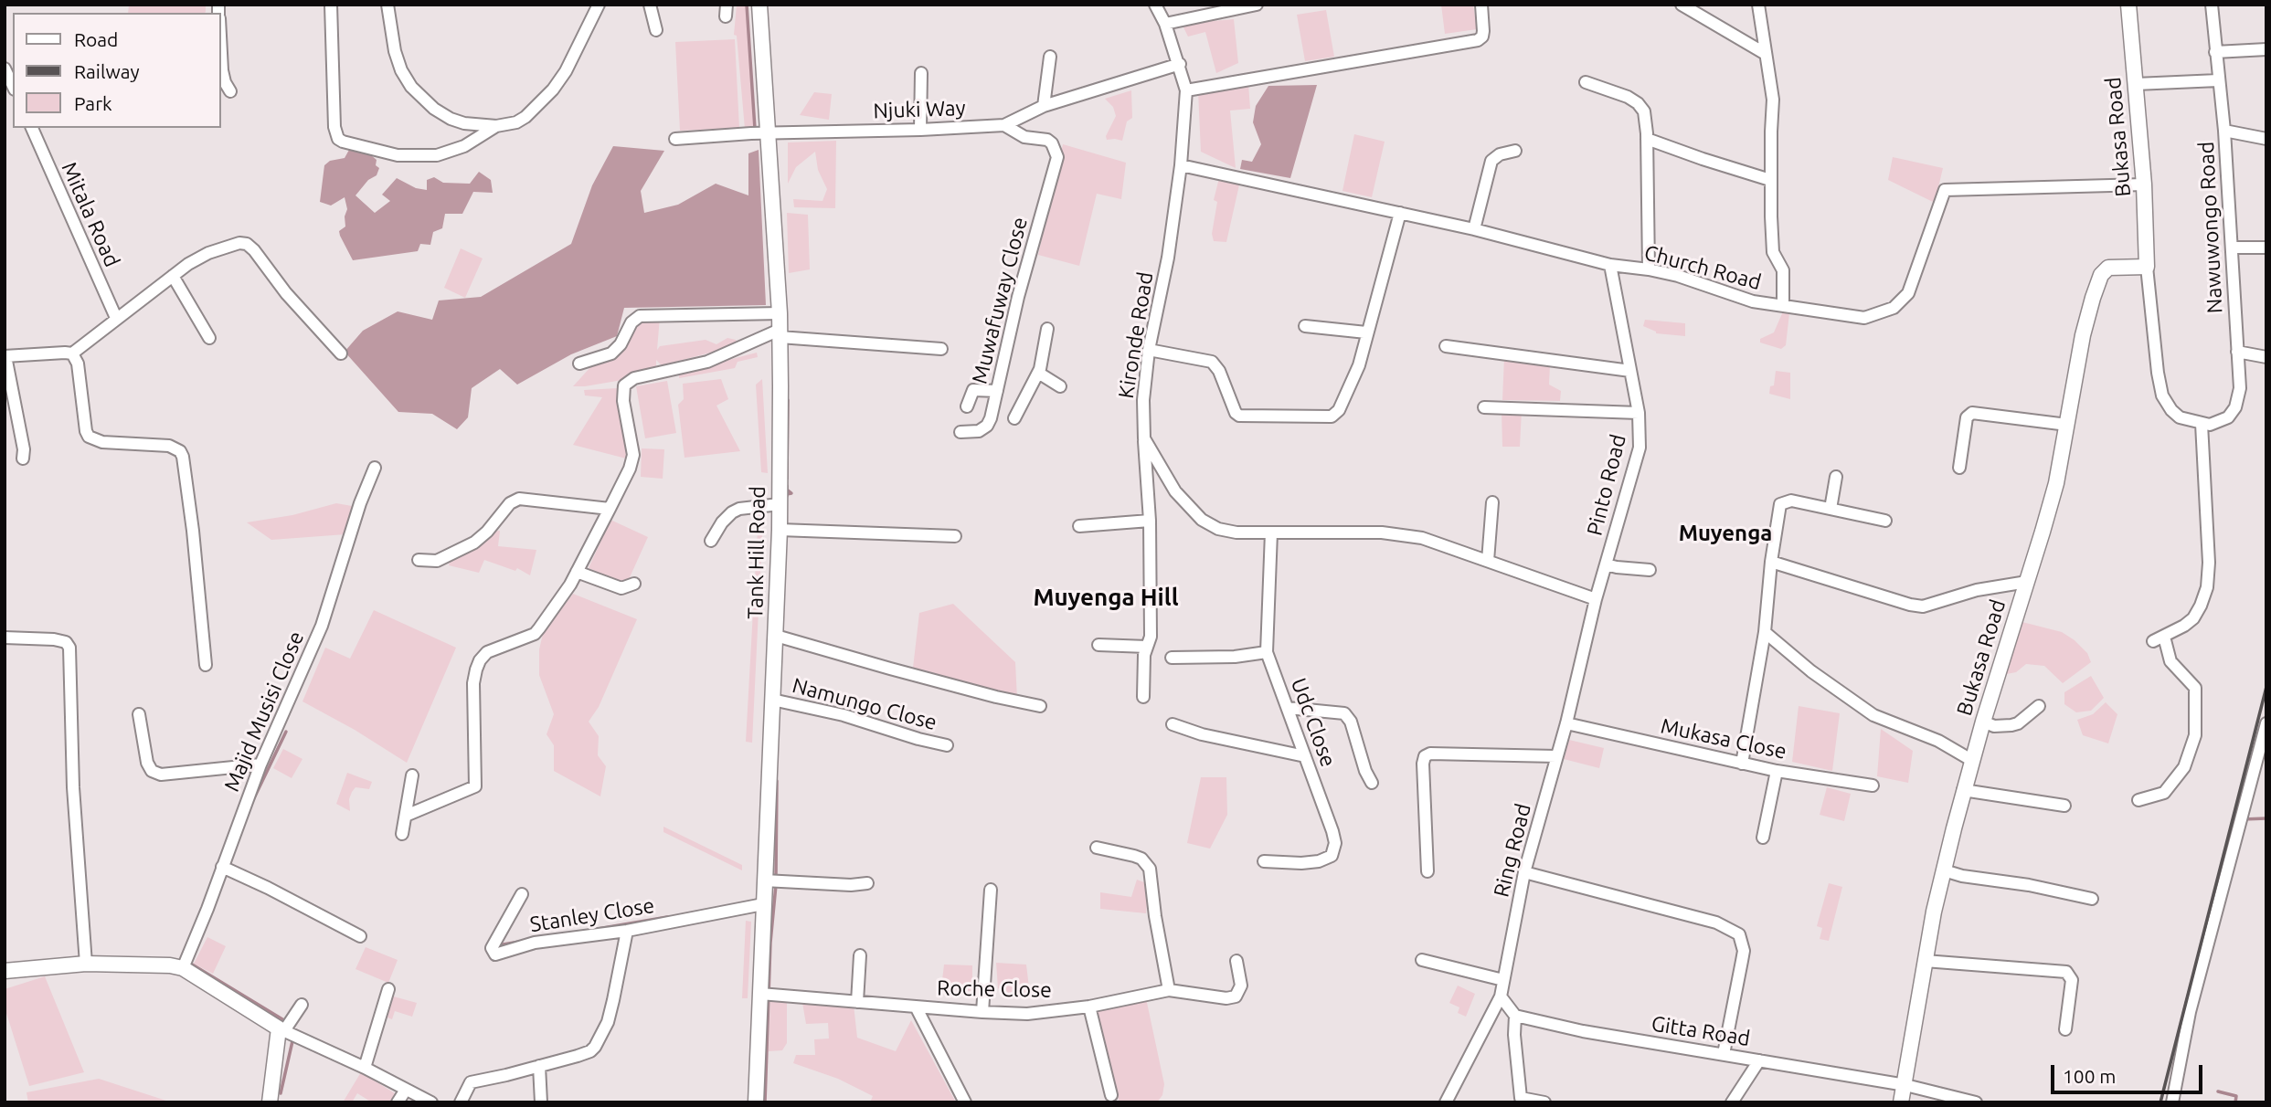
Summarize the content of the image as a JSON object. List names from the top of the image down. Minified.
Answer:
{"streets":{"street":["Njuki Way","Bukasa Road","Mitala Road","Nawuwongo Road","Church Road","Muwafuway Close","Kironde Road","Pinto Road","Tank Hill Road","Namungo Close","Majid Musisi Close","Udc Close","Mukasa Close","Ring Road","Stanley Close","Roche Close","Gitta Road"]},"crossings":[["Njuki Way","Muwafuway Close"],["Njuki Way","Tank Hill Road"],["Bukasa Road","Nawuwongo Road"],["Bukasa Road","Church Road"],["Bukasa Road","Gitta Road"],["Church Road","Kironde Road"],["Church Road","Pinto Road"],["Kironde Road","Pinto Road"],["Kironde Road","Udc Close"],["Kironde Road","Ring Road"],["Pinto Road","Ring Road"],["Tank Hill Road","Namungo Close"],["Tank Hill Road","Stanley Close"],["Tank Hill Road","Roche Close"],["Mukasa Close","Ring Road"]],"districts":["Muyenga","Muyenga Hill"],"legend":["Road","Railway","Park"],"scale_bar":"100 m"}
